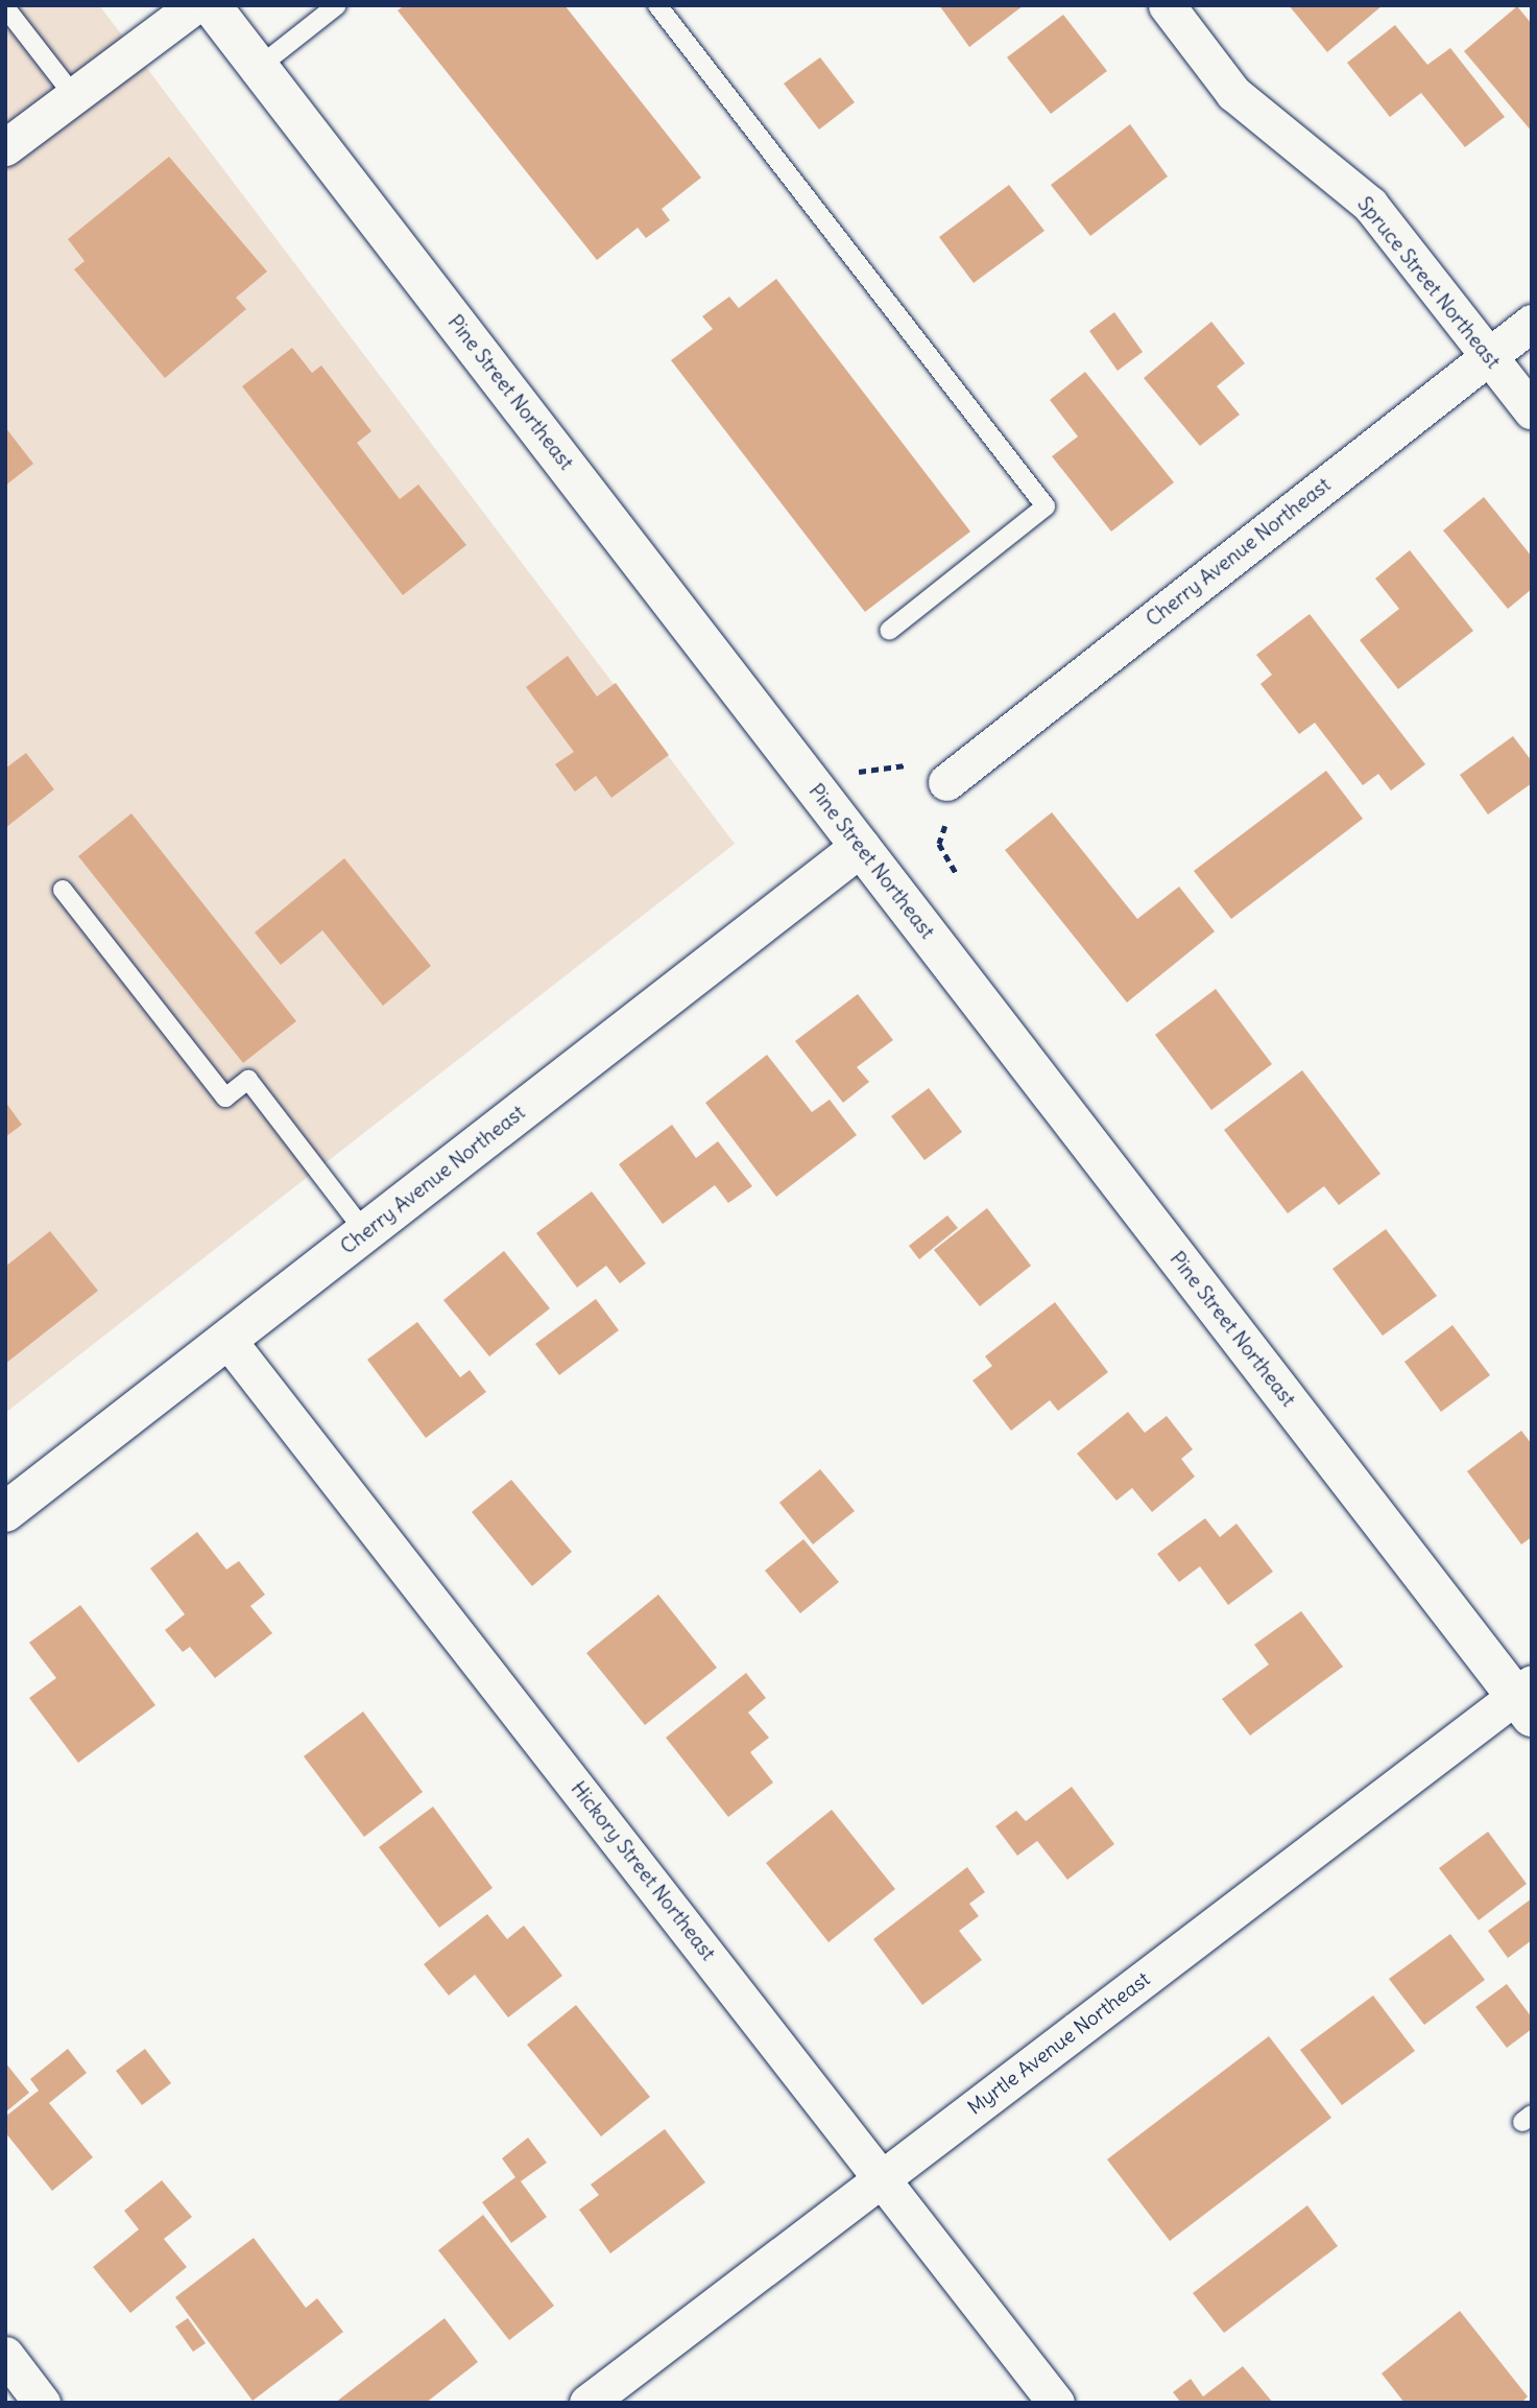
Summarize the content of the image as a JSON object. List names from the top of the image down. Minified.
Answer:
{"streets":{"main road":["Pine Street Northeast","Cherry Avenue Northeast"],"street":["Spruce Street Northeast","Hickory Street Northeast","Myrtle Avenue Northeast"]},"crossings":[["Spruce Street Northeast","Cherry Avenue Northeast"],["Pine Street Northeast","Cherry Avenue Northeast"],["Pine Street Northeast","Myrtle Avenue Northeast"],["Cherry Avenue Northeast","Hickory Street Northeast"],["Hickory Street Northeast","Myrtle Avenue Northeast"]]}
